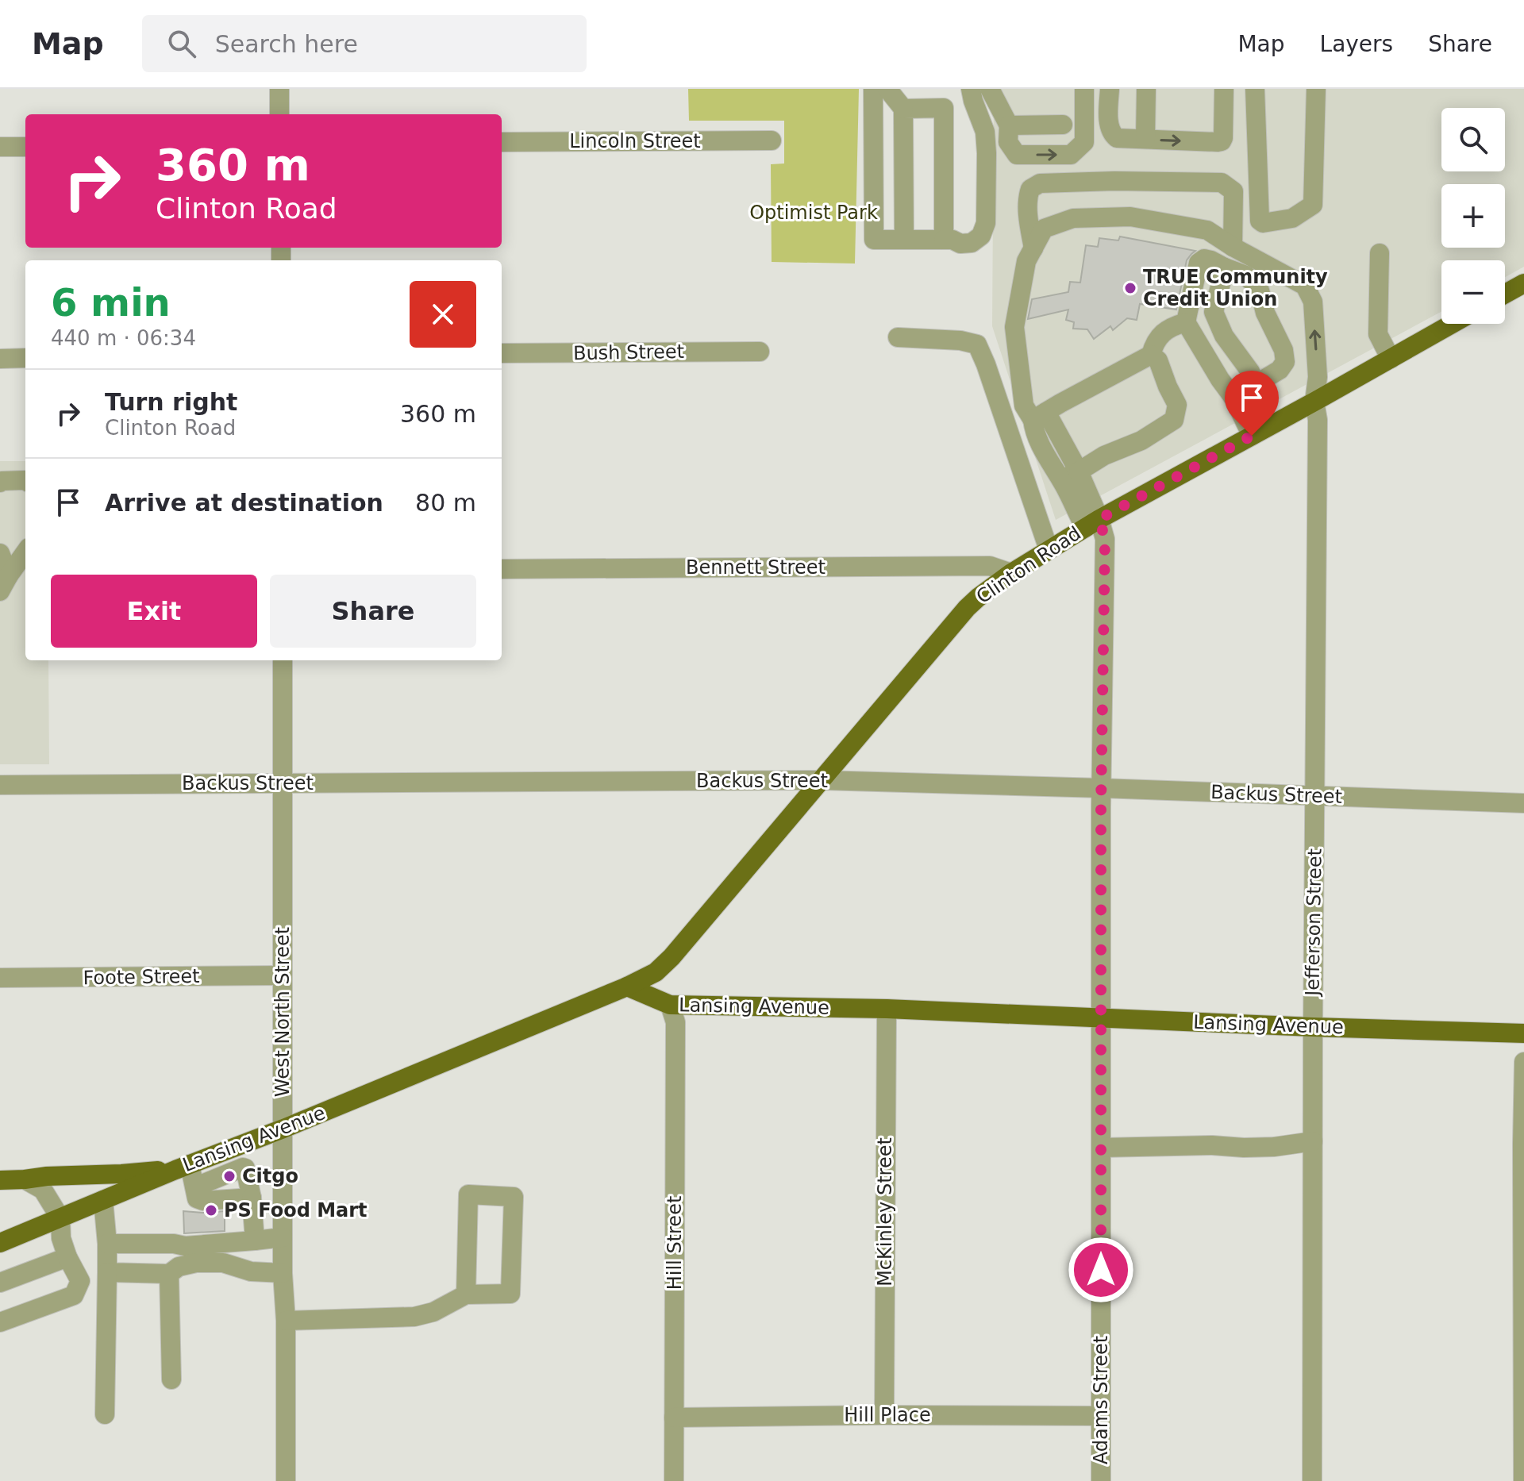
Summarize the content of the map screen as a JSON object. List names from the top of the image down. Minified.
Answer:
{"streets":{"main road":["Clinton Road","Lansing Avenue"],"street":["Lincoln Street","Bush Street","Bennett Street","Backus Street","Jefferson Street","Foote Street","West North Street","McKinley Street","Hill Street","Adams Street","Hill Place"]},"crossings":[["Clinton Road","Bennett Street"],["Clinton Road","Backus Street"],["Clinton Road","Jefferson Street"],["Clinton Road","Lansing Avenue"],["Clinton Road","Adams Street"],["Backus Street","Jefferson Street"],["Backus Street","West North Street"],["Backus Street","Adams Street"],["Jefferson Street","Lansing Avenue"],["Foote Street","West North Street"],["Lansing Avenue","West North Street"],["Lansing Avenue","McKinley Street"],["Lansing Avenue","Hill Street"],["Lansing Avenue","Adams Street"],["McKinley Street","Hill Place"],["Hill Street","Hill Place"],["Adams Street","Hill Place"]],"parks":["Optimist Park"],"places":["TRUE Community Credit Union","Citgo","PS Food Mart"],"page":{"header":"Map","search":"Search here","nav":["Map","Layers","Share"],"map_buttons":["+","−"],"turn":["360 m","Clinton Road"],"heading":["6 min","440 m · 06:34"],"list":[{"name":"Turn right","note":"Clinton Road","value":"360 m"},{"name":"Arrive at destination","value":"80 m"}],"buttons":["Exit","Share"]}}
